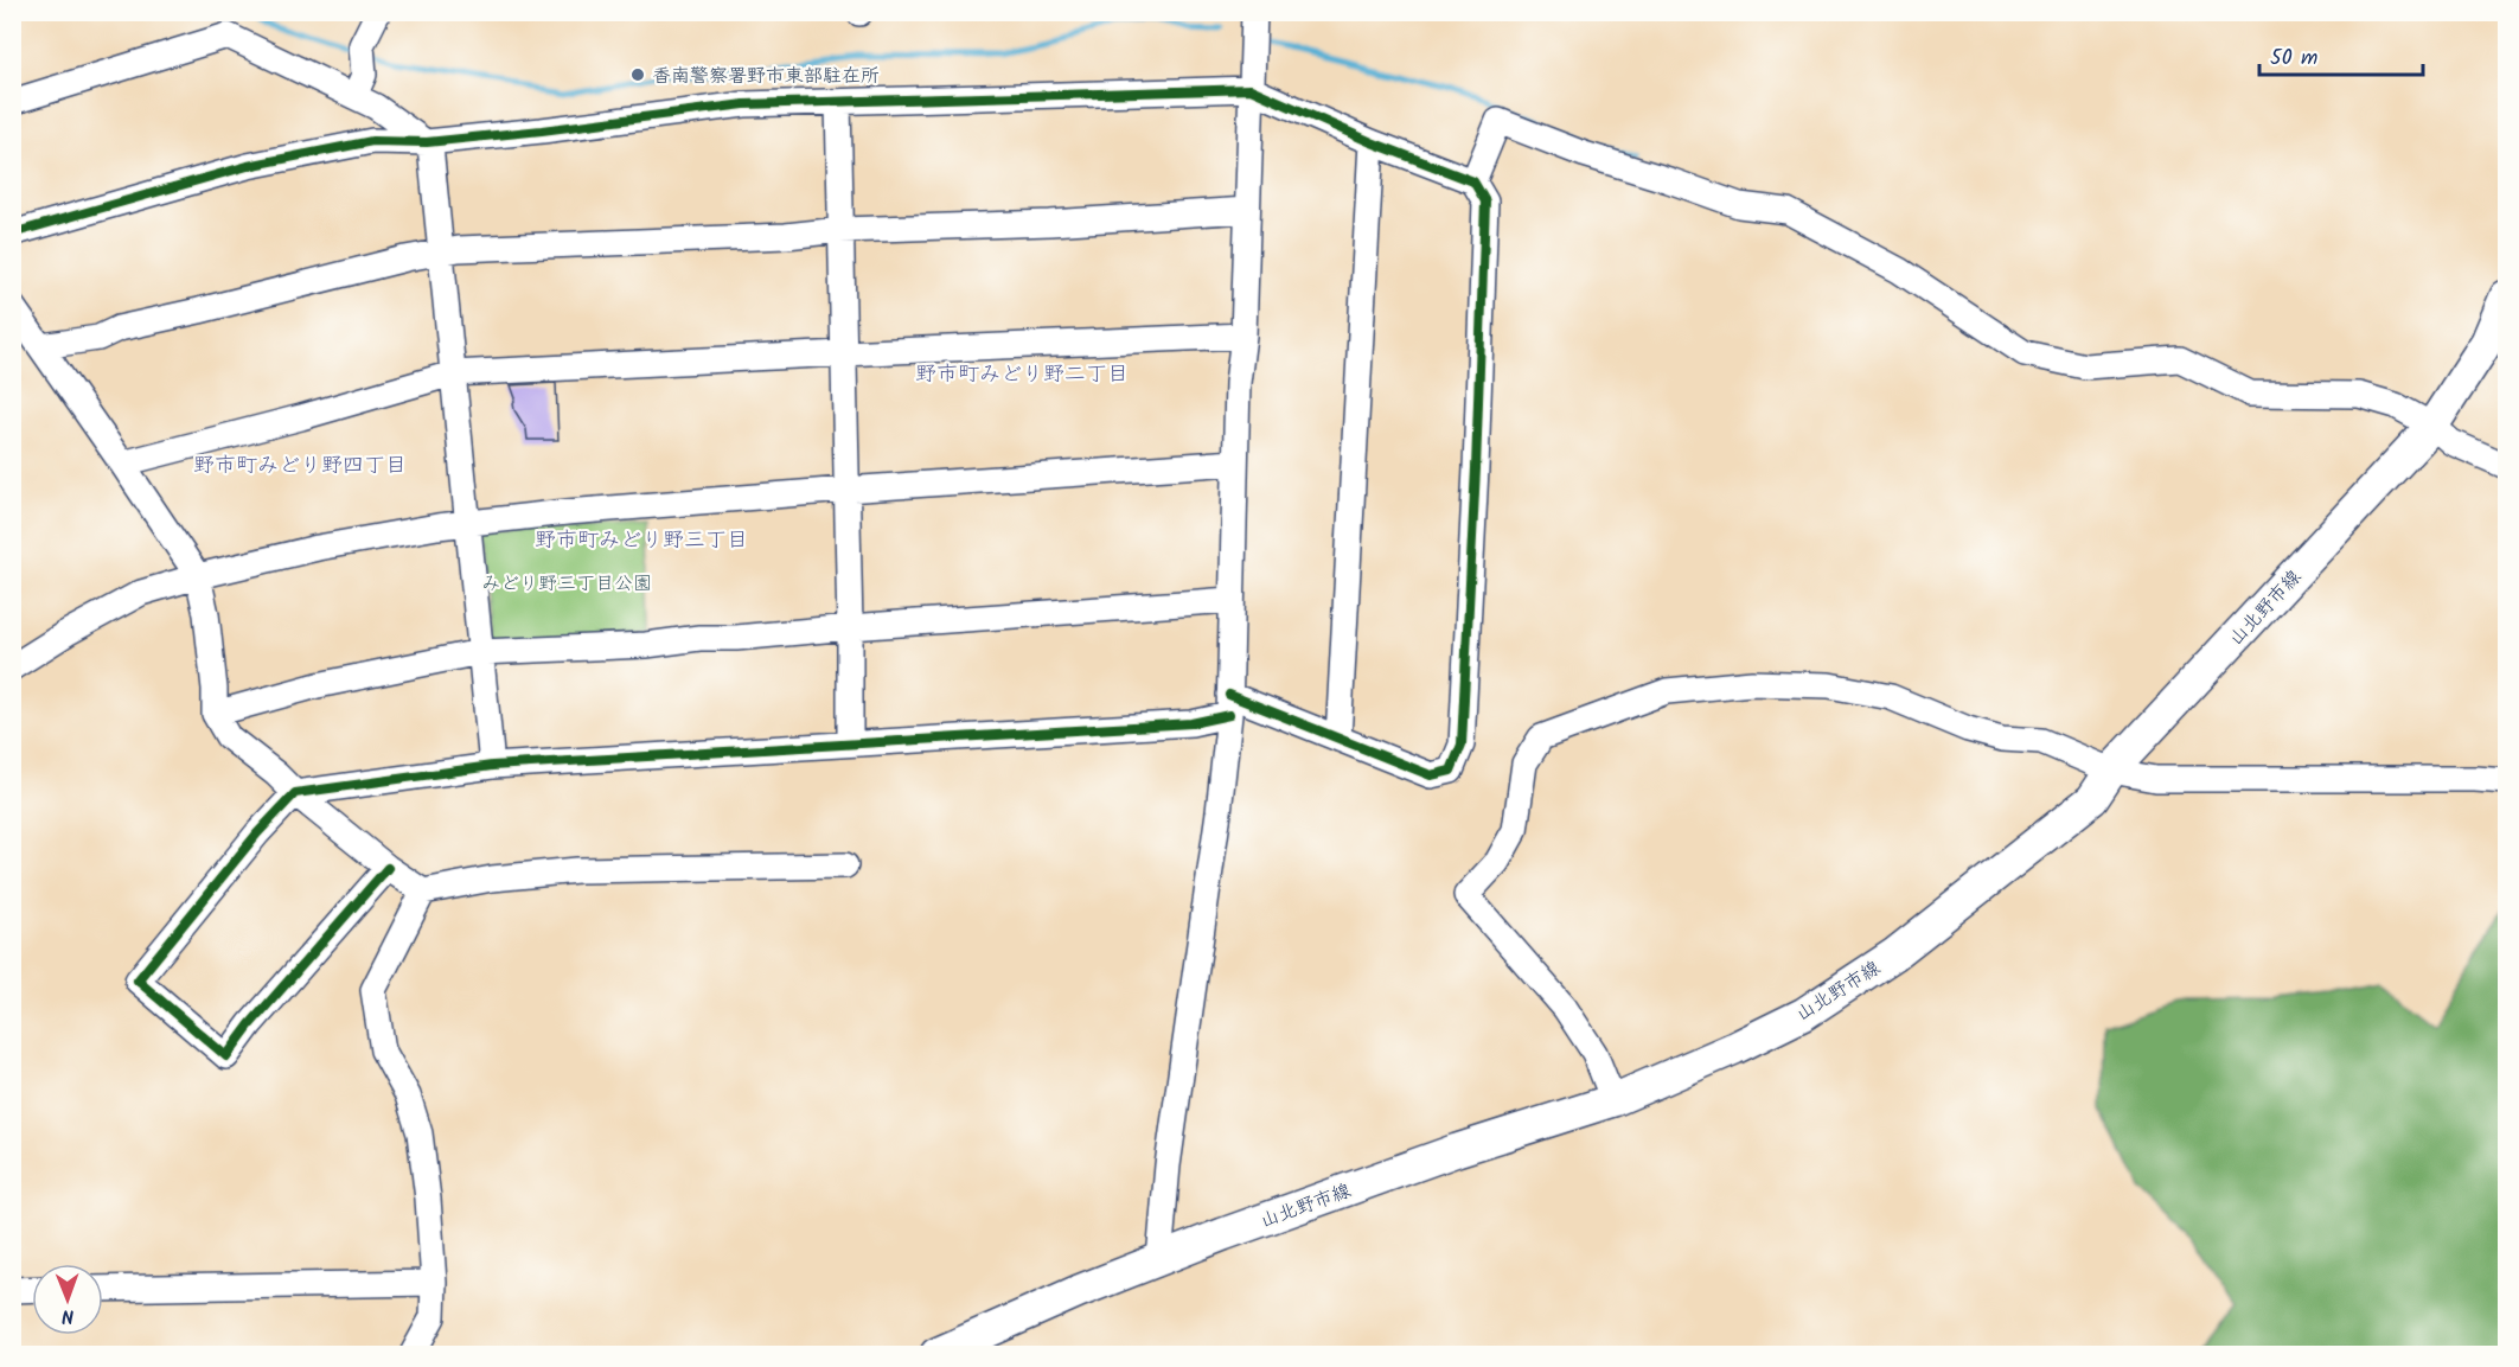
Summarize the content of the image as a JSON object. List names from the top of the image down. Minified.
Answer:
{"streets":{"main road":["山北野市線"]},"districts":["野市町みどり野二丁目","野市町みどり野四丁目","野市町みどり野三丁目"],"parks":["みどり野三丁目公園"],"places":["香南警察署野市東部駐在所"],"scale_bar":"50 m","north":"bottom"}
